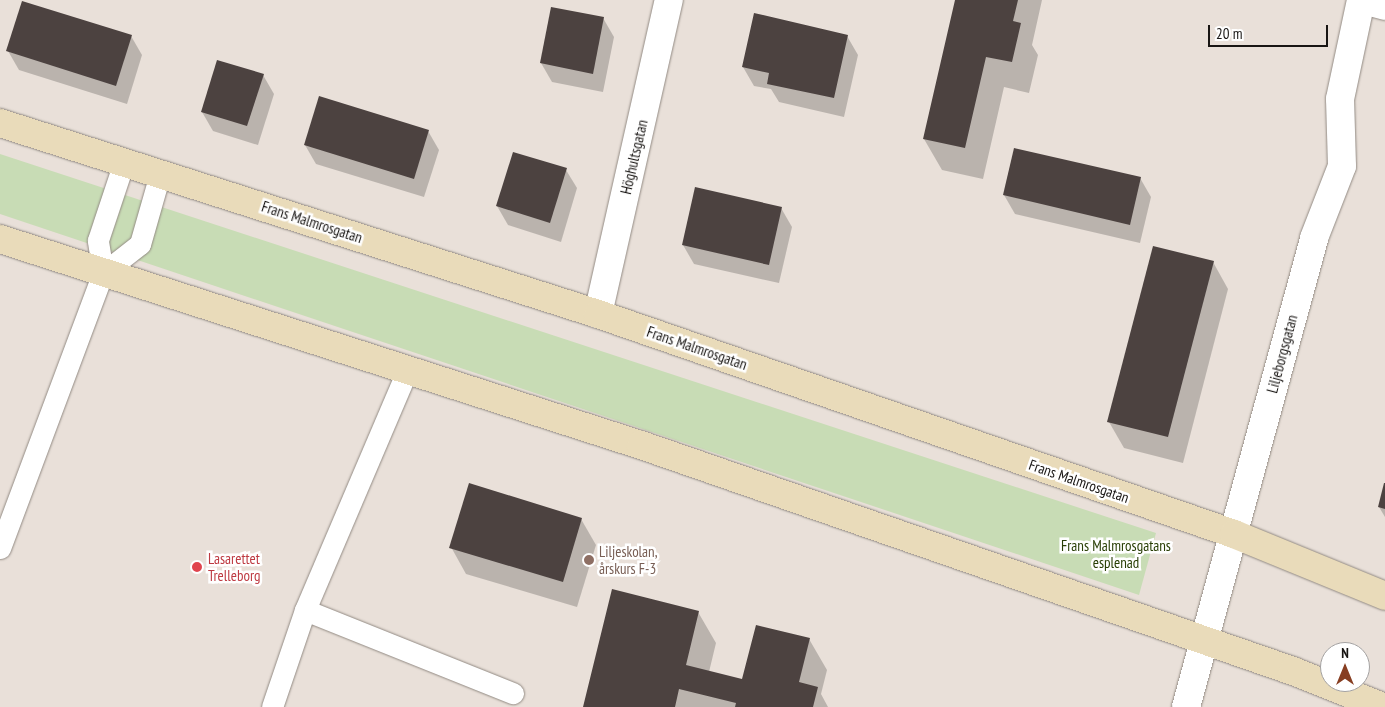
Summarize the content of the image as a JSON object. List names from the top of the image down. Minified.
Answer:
{"streets":{"street":["Höghultsgatan","Frans Malmrosgatan","Liljeborgsgatan"]},"crossings":[["Höghultsgatan","Frans Malmrosgatan"],["Frans Malmrosgatan","Liljeborgsgatan"]],"parks":["Frans Malmrosgatans esplenad"],"places":["Liljeskolan, årskurs F-3","Lasarettet Trelleborg"],"scale_bar":"20 m","north":"top"}
